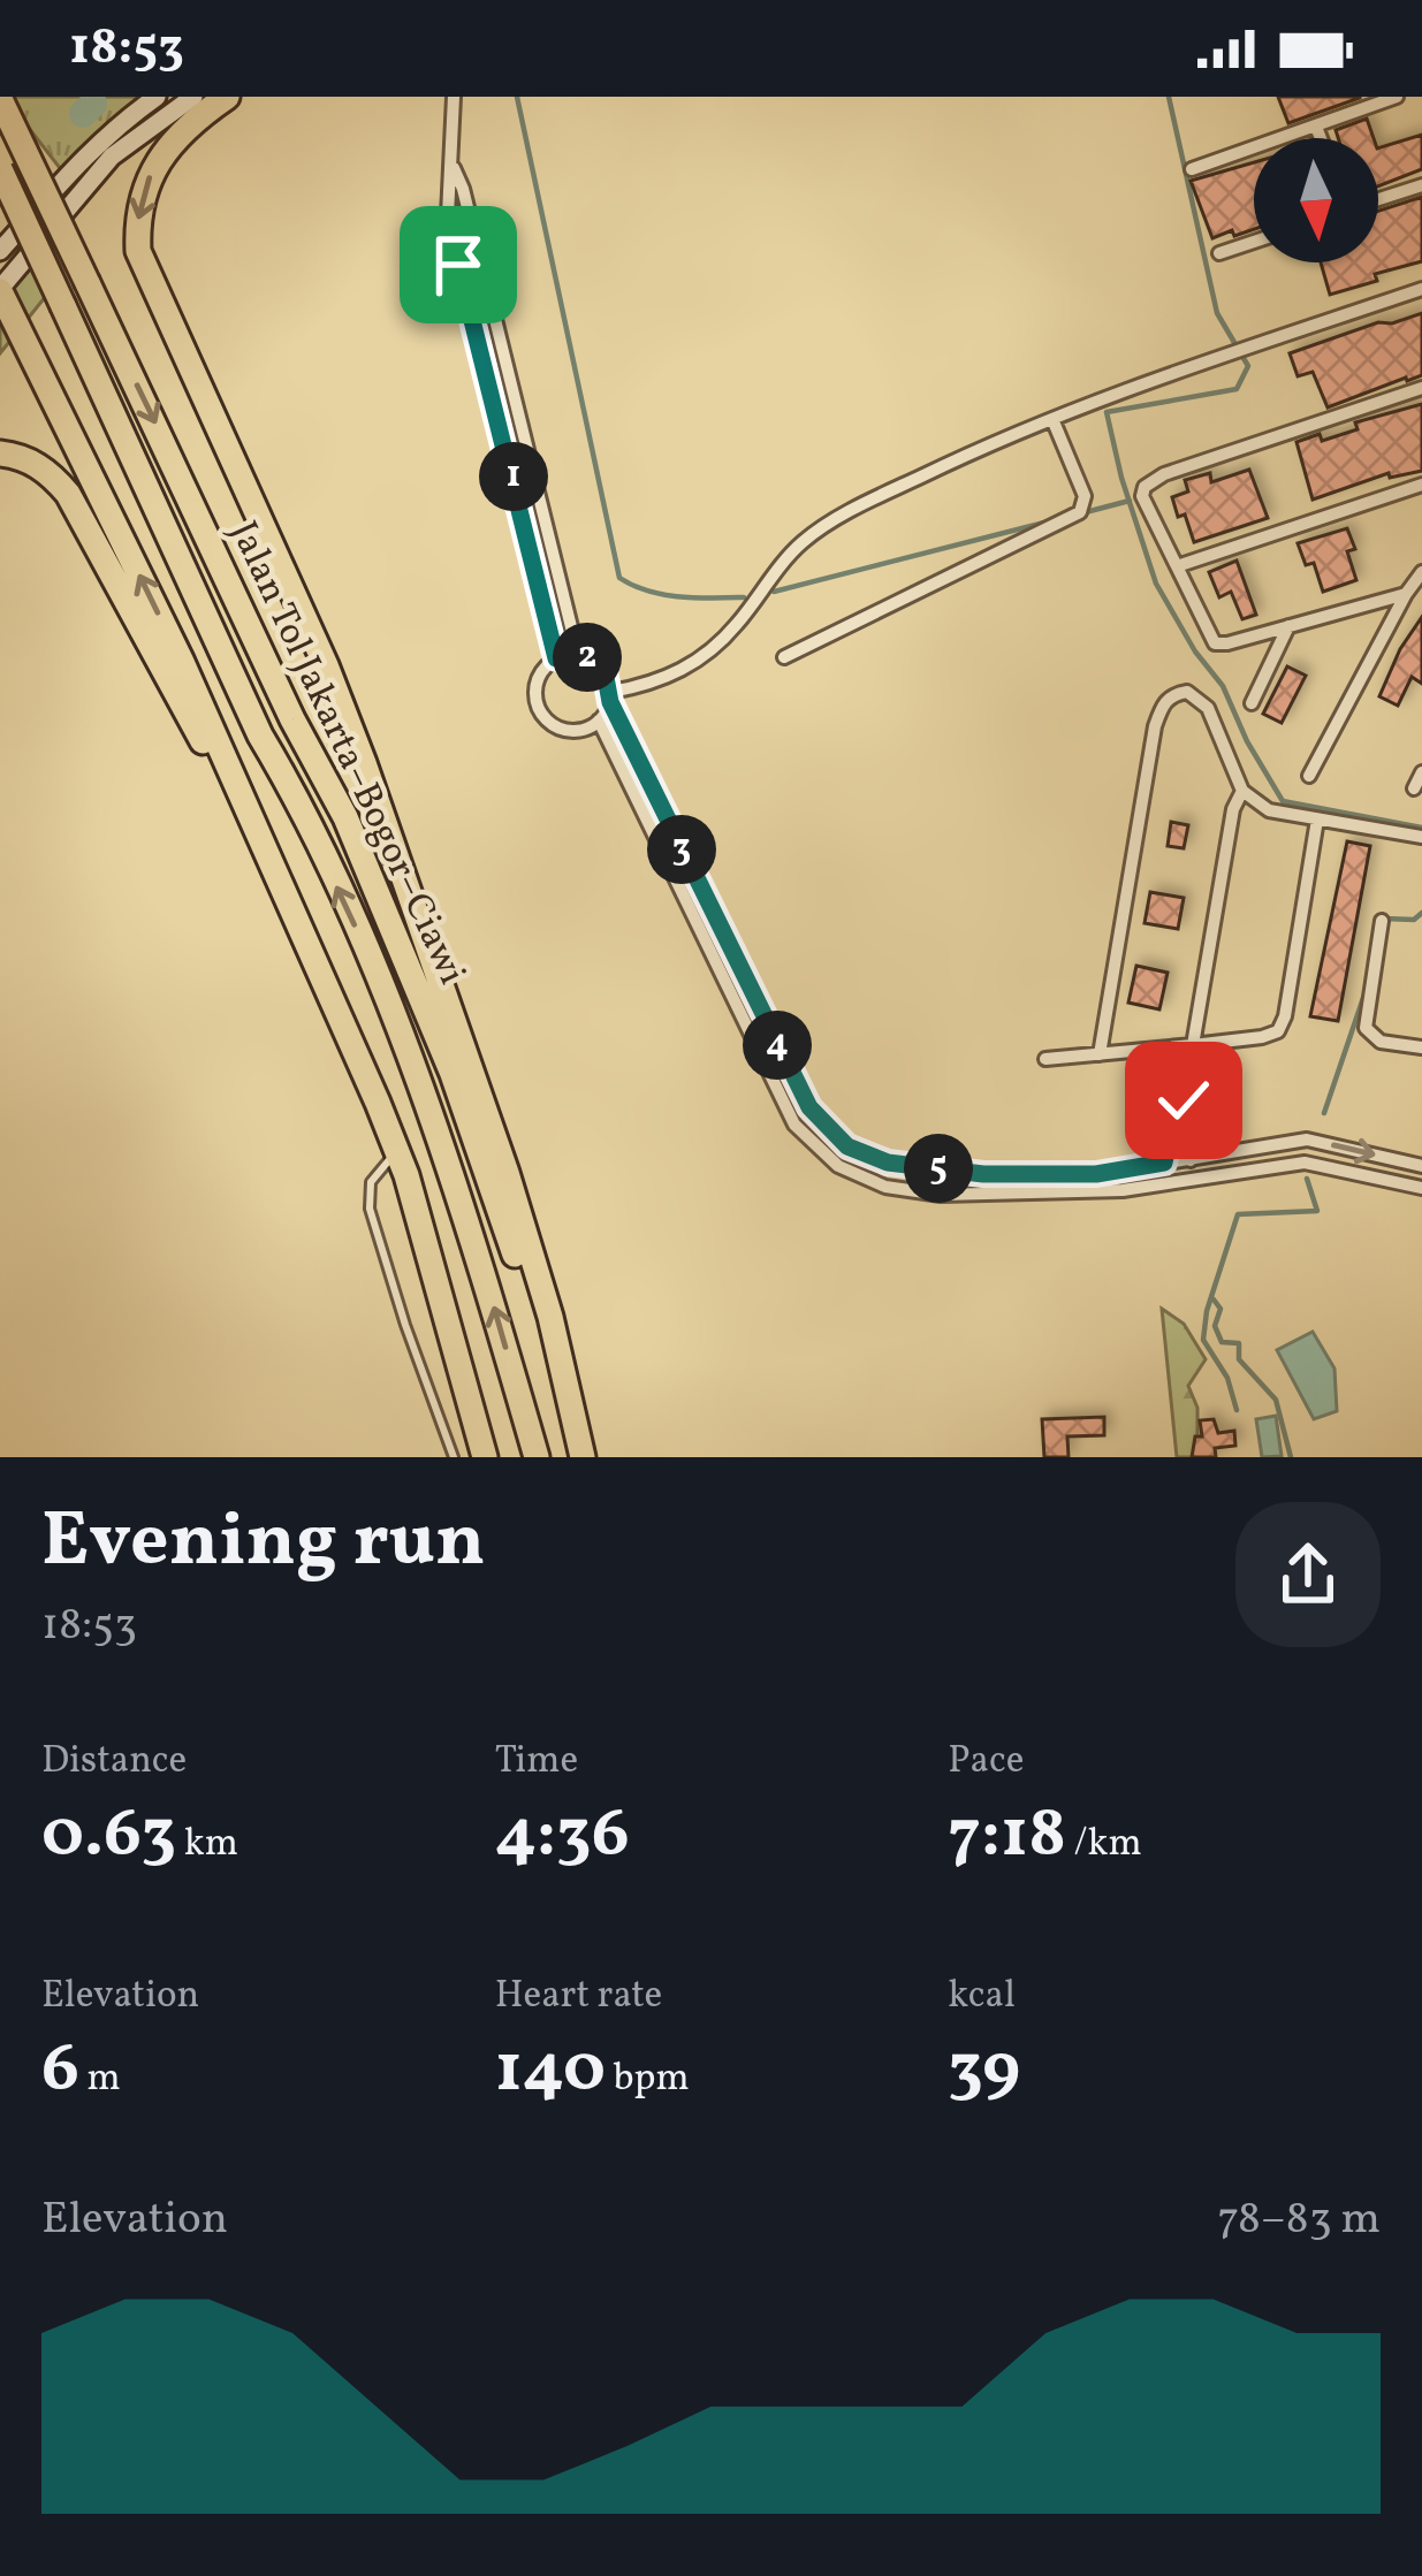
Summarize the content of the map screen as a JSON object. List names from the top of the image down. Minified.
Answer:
{"streets":{"highway":["Jalan Tol Jakarta–Bogor–Ciawi"]},"north":"bottom","page":{"status":"18:53","pins":["1","2","3","4","5"],"heading":["Evening run","18:53"],"stats":[["Distance","0.63 km"],["Time","4:36"],["Pace","7:18 /km"],["Elevation","6 m"],["Heart rate","140 bpm"],["kcal","39"]],"chart":["Elevation","78–83 m"]}}
